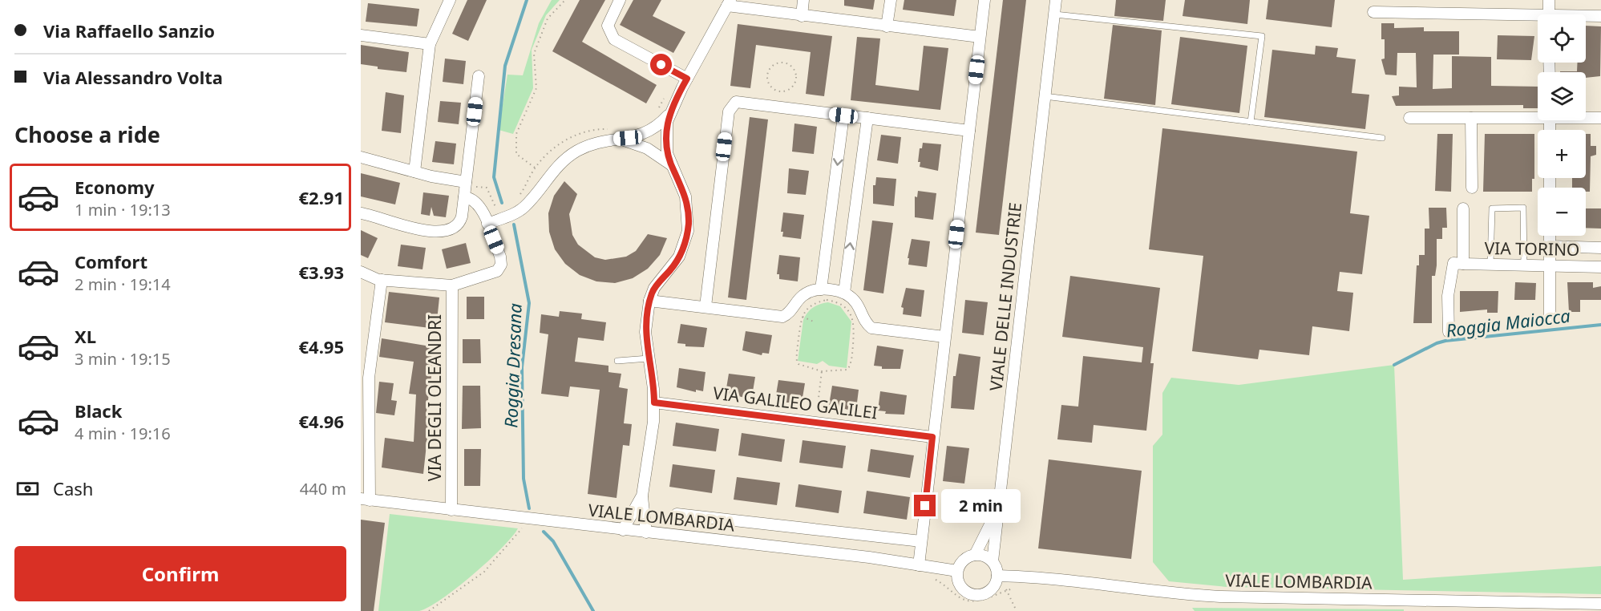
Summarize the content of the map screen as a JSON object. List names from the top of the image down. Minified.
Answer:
{"streets":{"street":["VIA TORINO","VIALE DELLE INDUSTRIE","VIA DEGLI OLEANDRI","VIA GALILEO GALILEI","VIALE LOMBARDIA"]},"crossings":[["VIALE DELLE INDUSTRIE","VIALE LOMBARDIA"],["VIA DEGLI OLEANDRI","VIALE LOMBARDIA"]],"water":["Roggia Maiocca","Roggia Dresana"],"page":{"banner":["Via Raffaello Sanzio","Via Alessandro Volta"],"map_buttons":["+","−"],"heading":"Choose a ride","list":[{"name":"Economy","note":"1 min · 19:13","value":"€2.91"},{"name":"Comfort","note":"2 min · 19:14","value":"€3.93"},{"name":"XL","note":"3 min · 19:15","value":"€4.95"},{"name":"Black","note":"4 min · 19:16","value":"€4.96"}],"pay":["Cash","440 m"],"bubble":"2 min","buttons":"Confirm"}}
